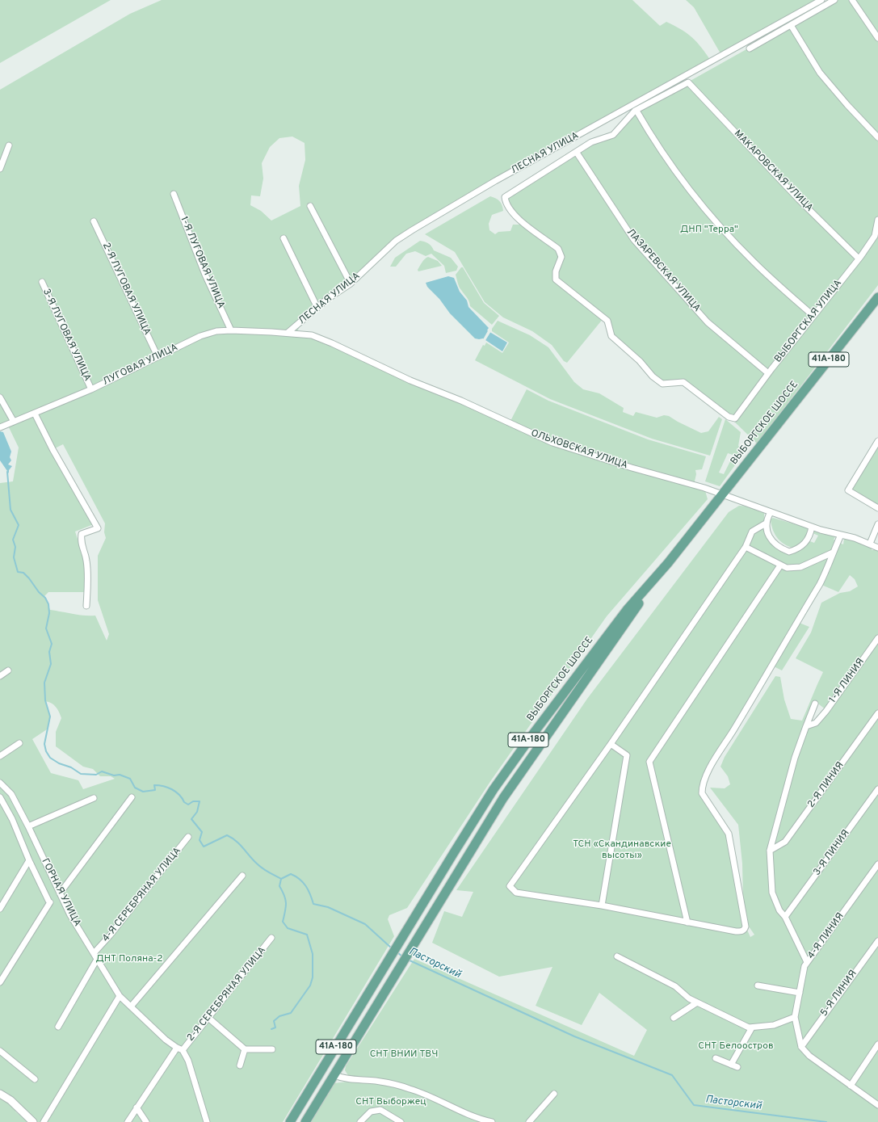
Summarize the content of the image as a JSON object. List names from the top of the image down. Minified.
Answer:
{"streets":{"main road":["41А-180","ВЫБОРГСКОЕ ШОССЕ"],"street":["ЛЕСНАЯ УЛИЦА","МАКАРОВСКАЯ УЛИЦА","1-Я ЛУГОВАЯ УЛИЦА","ЛАЗАРЕВСКАЯ УЛИЦА","2-Я ЛУГОВАЯ УЛИЦА","ВЫБОРГСКАЯ УЛИЦА","3-Я ЛУГОВАЯ УЛИЦА","ЛУГОВАЯ УЛИЦА","ОЛЬХОВСКАЯ УЛИЦА","1-Я ЛИНИЯ","2-Я ЛИНИЯ","3-Я ЛИНИЯ","ГОРНАЯ УЛИЦА","4-Я СЕРЕБРЯНАЯ УЛИЦА","4-Я ЛИНИЯ","5-Я ЛИНИЯ","2-Я СЕРЕБРЯНАЯ УЛИЦА"]},"crossings":[["ЛЕСНАЯ УЛИЦА","ЛУГОВАЯ УЛИЦА"],["ЛЕСНАЯ УЛИЦА","ОЛЬХОВСКАЯ УЛИЦА"],["МАКАРОВСКАЯ УЛИЦА","ВЫБОРГСКАЯ УЛИЦА"],["1-Я ЛУГОВАЯ УЛИЦА","ЛУГОВАЯ УЛИЦА"],["ЛАЗАРЕВСКАЯ УЛИЦА","ВЫБОРГСКАЯ УЛИЦА"],["2-Я ЛУГОВАЯ УЛИЦА","ЛУГОВАЯ УЛИЦА"],["3-Я ЛУГОВАЯ УЛИЦА","ЛУГОВАЯ УЛИЦА"],["41А-180","ВЫБОРГСКОЕ ШОССЕ"],["ЛУГОВАЯ УЛИЦА","ОЛЬХОВСКАЯ УЛИЦА"],["ВЫБОРГСКОЕ ШОССЕ","ОЛЬХОВСКАЯ УЛИЦА"],["ГОРНАЯ УЛИЦА","4-Я СЕРЕБРЯНАЯ УЛИЦА"],["ГОРНАЯ УЛИЦА","2-Я СЕРЕБРЯНАЯ УЛИЦА"]],"water":["Пасторский"],"parks":["ДНП \"Терра\"","ТСН «Скандинавские высоты»","ДНТ Поляна-2","СНТ Белоостров","СНТ ВНИИ ТВЧ","СНТ Выборжец"]}
